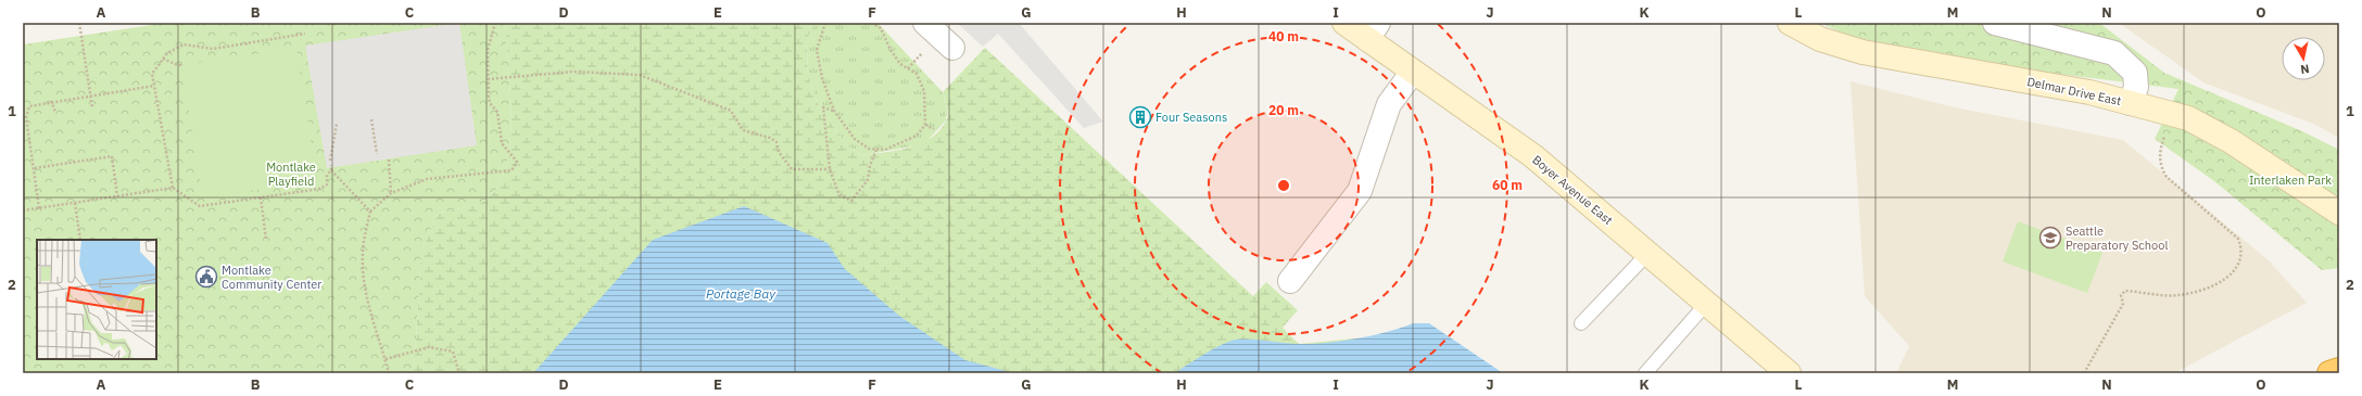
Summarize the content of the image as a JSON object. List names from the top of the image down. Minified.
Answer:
{"streets":{"street":["Delmar Drive East","Boyer Avenue East"]},"water":["Portage Bay"],"parks":["Montlake Playfield","Interlaken Park"],"places":{"building":["Four Seasons"],"school or university":["Seattle Preparatory School"],"public building":["Montlake Community Center"]},"north":"bottom","grid":{"columns":["A","B","C","D","E","F","G","H","I","J","K","L","M","N","O"],"rows":["1","2"]},"rings":["40 m","20 m","60 m"]}
